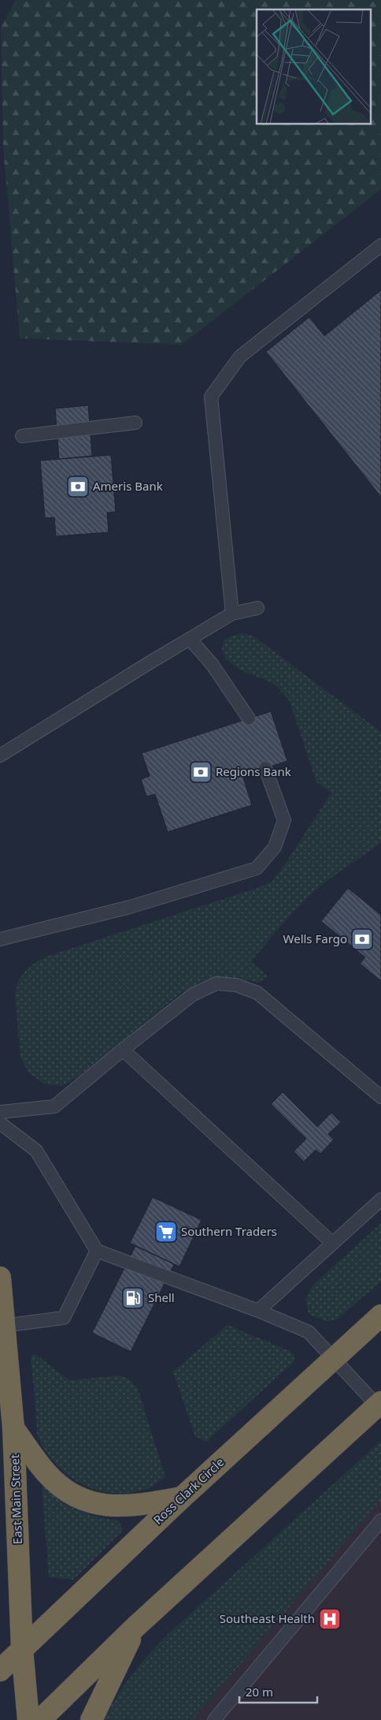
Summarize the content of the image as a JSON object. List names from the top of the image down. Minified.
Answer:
{"streets":{"highway":["Ross Clark Circle","East Main Street"]},"crossings":[["Ross Clark Circle","East Main Street"]],"places":{"bank":["Ameris Bank","Regions Bank","Wells Fargo"],"supermarket":["Southern Traders"],"fuel station":["Shell"],"hospital":["Southeast Health"]},"scale_bar":"20 m"}
